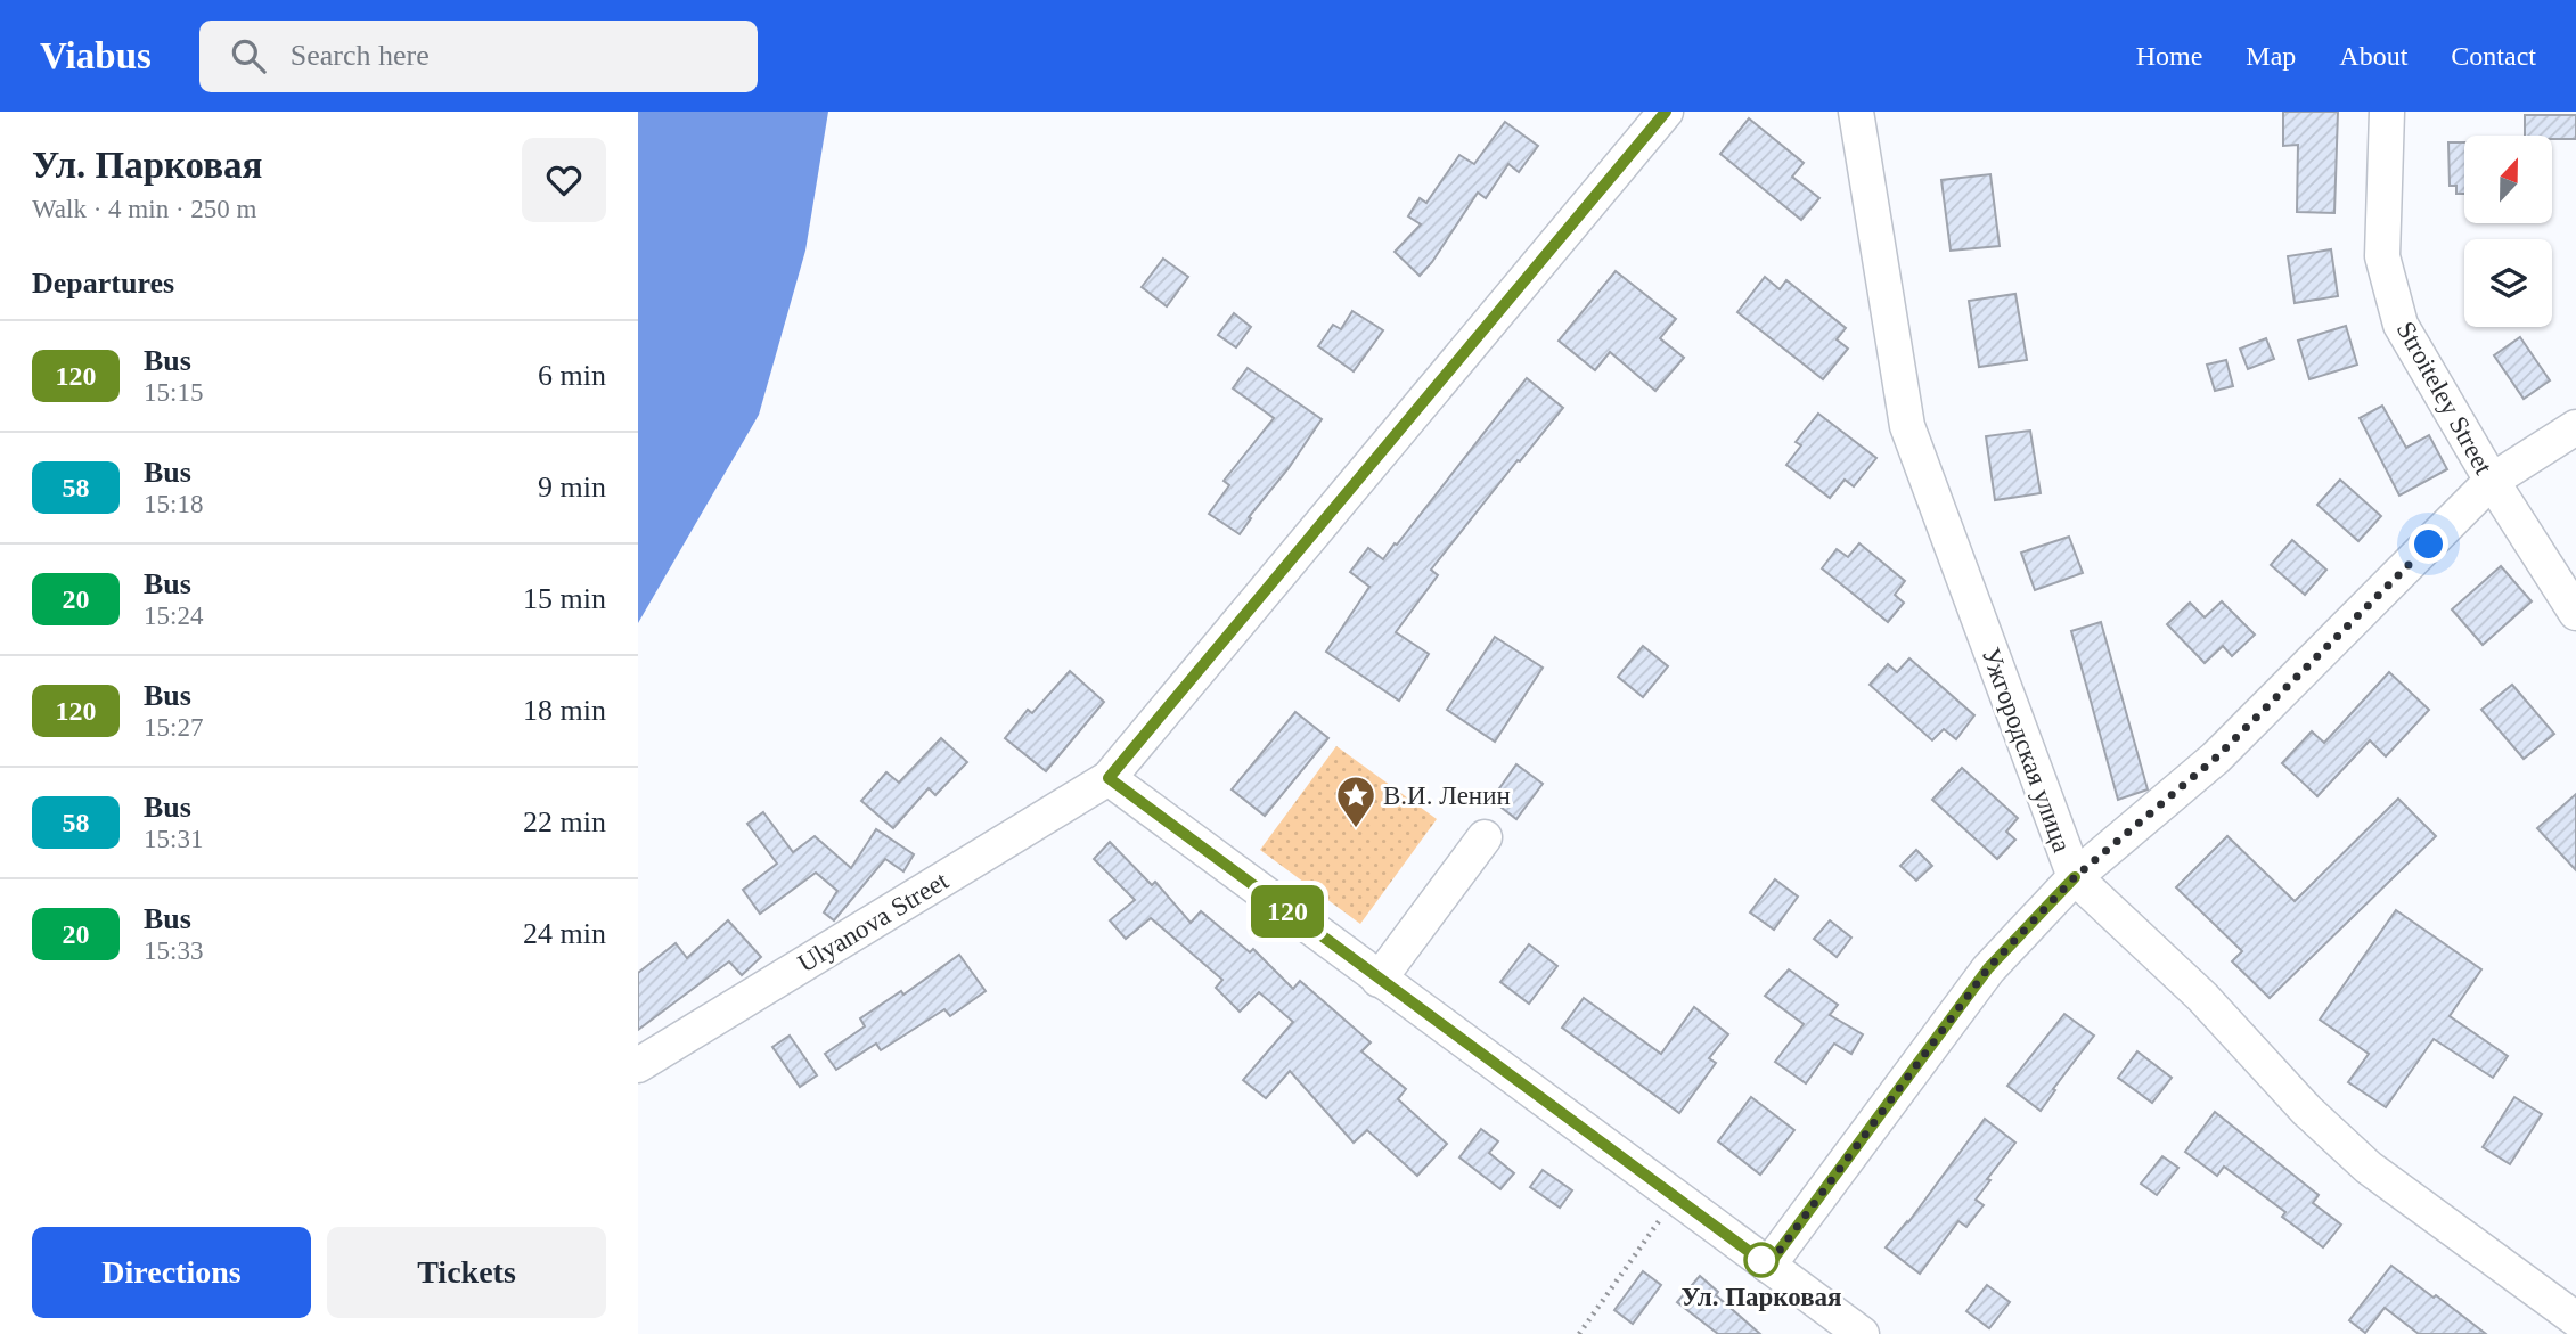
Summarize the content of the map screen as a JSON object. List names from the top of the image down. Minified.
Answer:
{"streets":{"street":["Stroiteley Street","Ужгородская улица","Ulyanova Street"]},"places":{"place":["В.И. Ленин"],"other":["Ул. Парковая"]},"lines":["bus line 120"],"north":"top","page":{"header":"Viabus","search":"Search here","nav":["Home","Map","About","Contact"],"heading":[["Ул. Парковая","Walk · 4 min · 250 m"],"Departures"],"on_map":"120","list":[{"mark":"120","name":"Bus","note":"15:15","value":"6 min"},{"mark":"58","name":"Bus","note":"15:18","value":"9 min"},{"mark":"20","name":"Bus","note":"15:24","value":"15 min"},{"mark":"120","name":"Bus","note":"15:27","value":"18 min"},{"mark":"58","name":"Bus","note":"15:31","value":"22 min"},{"mark":"20","name":"Bus","note":"15:33","value":"24 min"}],"buttons":["Directions","Tickets"]}}
